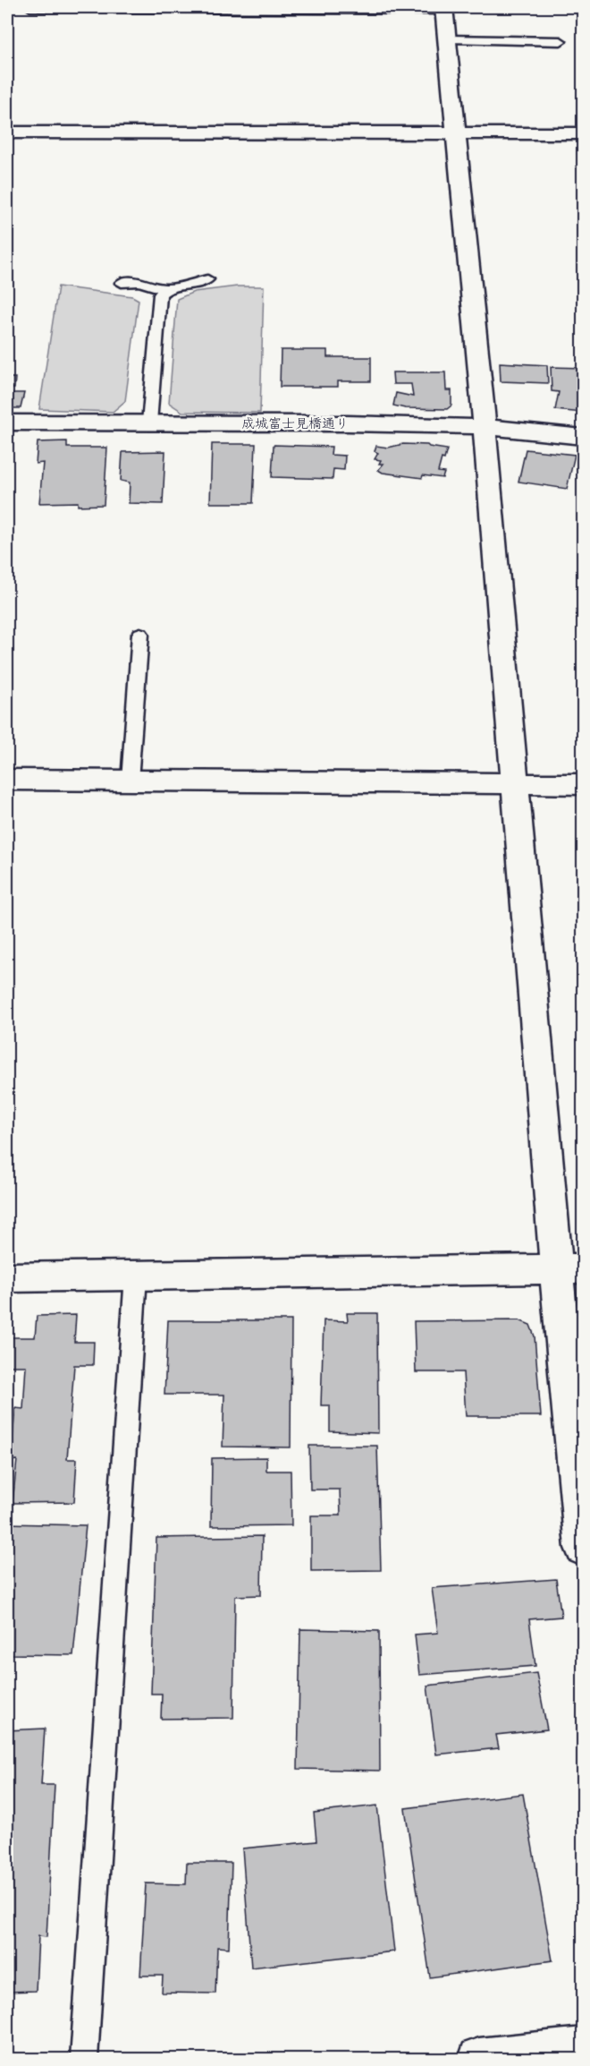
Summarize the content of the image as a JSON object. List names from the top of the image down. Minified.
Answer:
{"streets":{"street":["成城富士見橋通り"]}}
